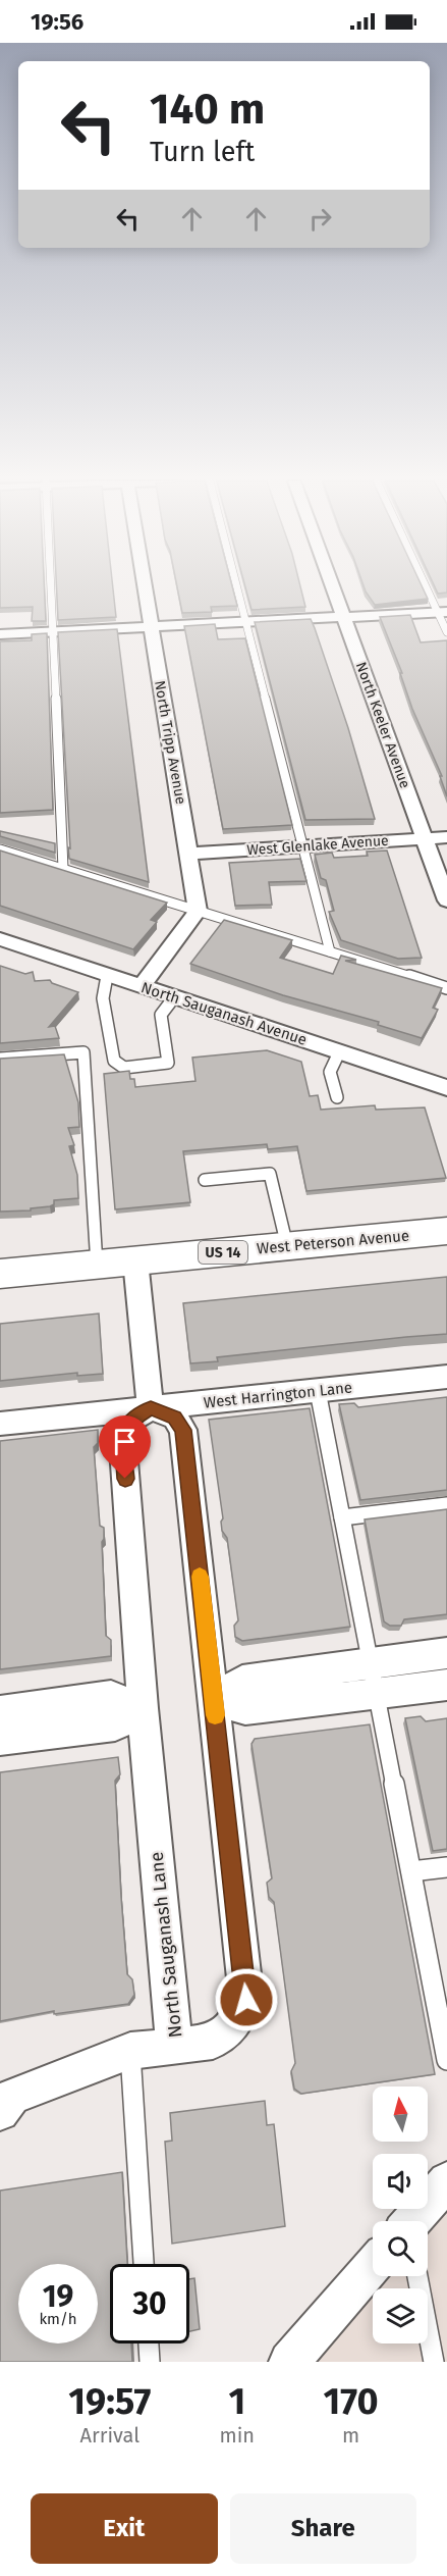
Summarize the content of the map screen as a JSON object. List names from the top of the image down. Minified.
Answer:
{"streets":{"main road":["West Peterson Avenue","US 14"],"street":["North Keeler Avenue","North Tripp Avenue","West Glenlake Avenue","North Sauganash Avenue","West Harrington Lane","North Sauganash Lane"]},"crossings":[["North Keeler Avenue","West Glenlake Avenue"],["North Tripp Avenue","West Glenlake Avenue"],["West Harrington Lane","North Sauganash Lane"]],"north":"top","page":{"status":"19:56","turn":["140 m","Turn left"],"speed":"19 km/h","limit":"30","eta":["19:57","Arrival","1","min","170","m"],"buttons":["Exit","Share"]}}
